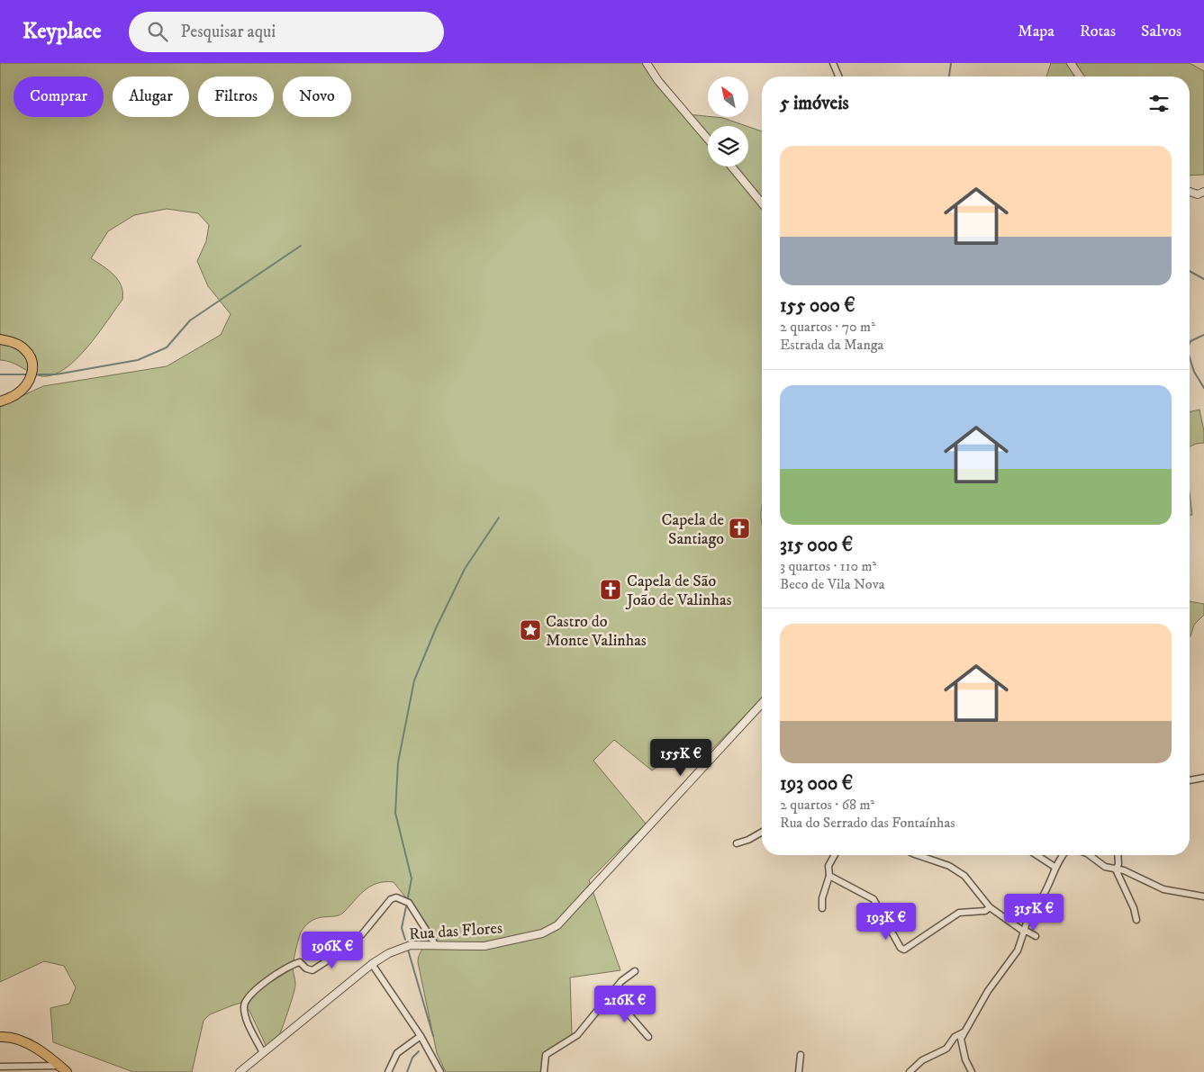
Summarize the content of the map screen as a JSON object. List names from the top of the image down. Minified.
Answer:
{"streets":{"street":["Rua das Flores"]},"places":{"church":["Capela de Santiago","Capela de São João de Valinhas"],"place":["Castro do Monte Valinhas"]},"north":"top left","page":{"header":"Keyplace","search":"Pesquisar aqui","nav":["Mapa","Rotas","Salvos"],"chip":["Comprar","Alugar","Filtros","Novo"],"heading":"5 imóveis","list":[{"name":"155 000 €","note":"2 quartos · 70 m² · Estrada da Manga"},{"name":"315 000 €","note":"3 quartos · 110 m² · Beco de Vila Nova"},{"name":"193 000 €","note":"2 quartos · 68 m² · Rua do Serrado das Fontaínhas"}],"price":["155K €","315K €","193K €","196K €","216K €"]}}
